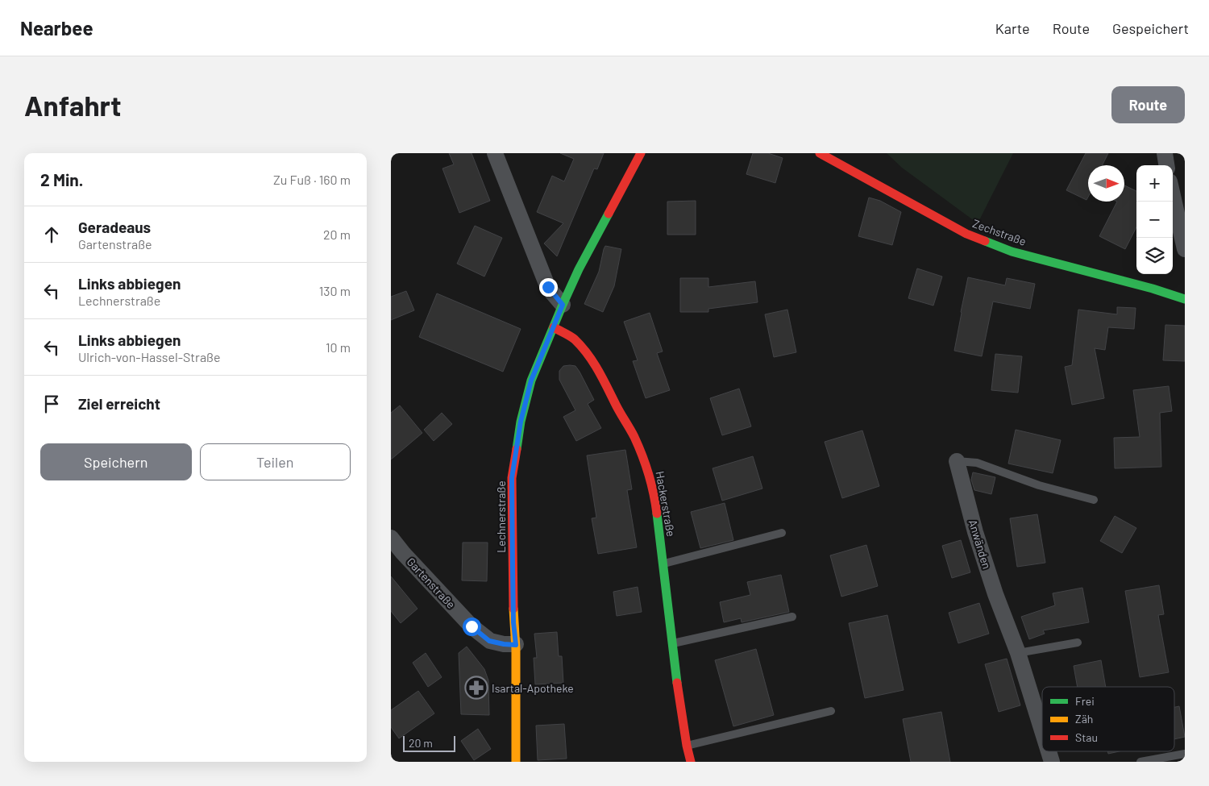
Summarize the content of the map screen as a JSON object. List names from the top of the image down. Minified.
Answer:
{"streets":{"street":["Zechstraße","Hackerstraße","Lechnerstraße","Anwänden","Gartenstraße"]},"crossings":[["Hackerstraße","Lechnerstraße"],["Lechnerstraße","Gartenstraße"]],"places":{"pharmacy":["Isartal-Apotheke"]},"legend":["Frei","Zäh","Stau"],"scale_bar":"20 m","north":"right","page":{"header":"Nearbee","nav":["Karte","Route","Gespeichert"],"buttons":["Route",["Speichern","Teilen"]],"title":"Anfahrt","heading":["2 Min.","Zu Fuß · 160 m"],"map_buttons":["+","−"],"list":[["Geradeaus","Gartenstraße","20 m"],["Links abbiegen","Lechnerstraße","130 m"],["Links abbiegen","Ulrich-von-Hassel-Straße","10 m"],"Ziel erreicht"],"scale":"20 m"}}
